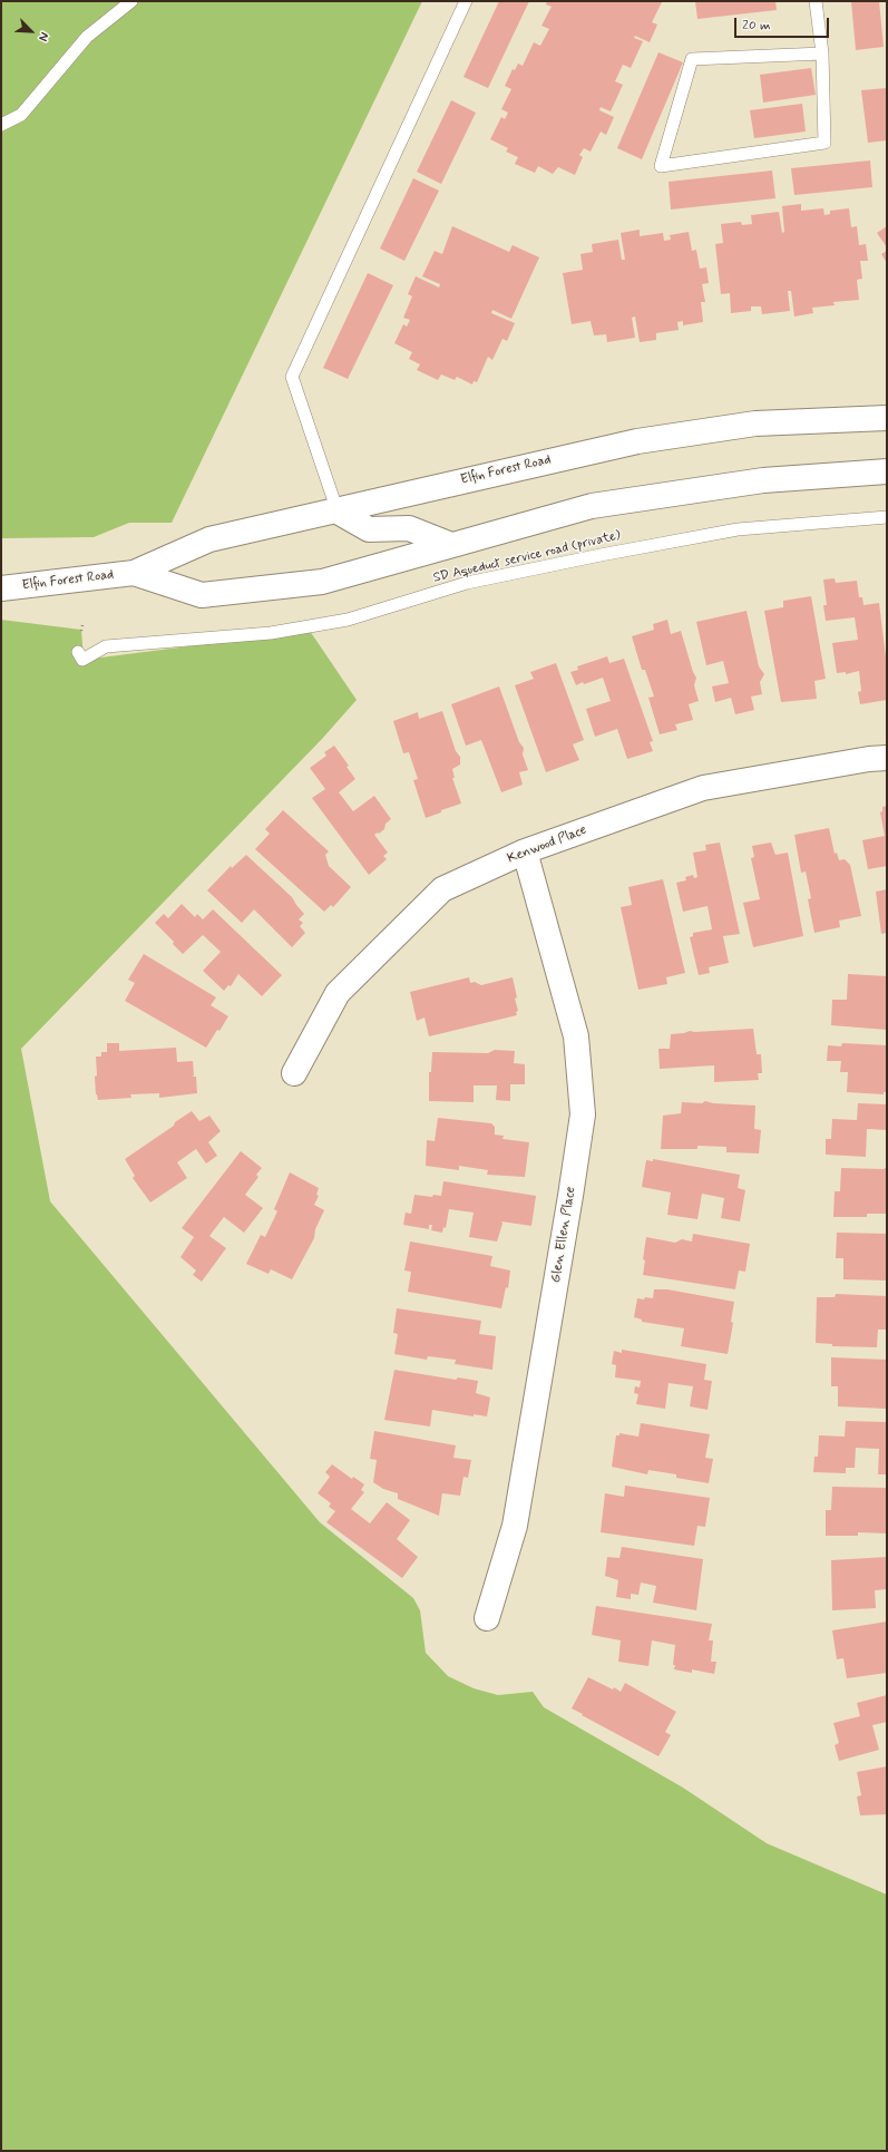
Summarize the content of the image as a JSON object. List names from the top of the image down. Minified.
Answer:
{"streets":{"main road":["Elfin Forest Road","Kenwood Place","Glen Ellen Place"],"lane":["SD Aqueduct service road (private)"]},"crossings":[["Kenwood Place","Glen Ellen Place"]],"scale_bar":"20 m","north":"bottom right"}
